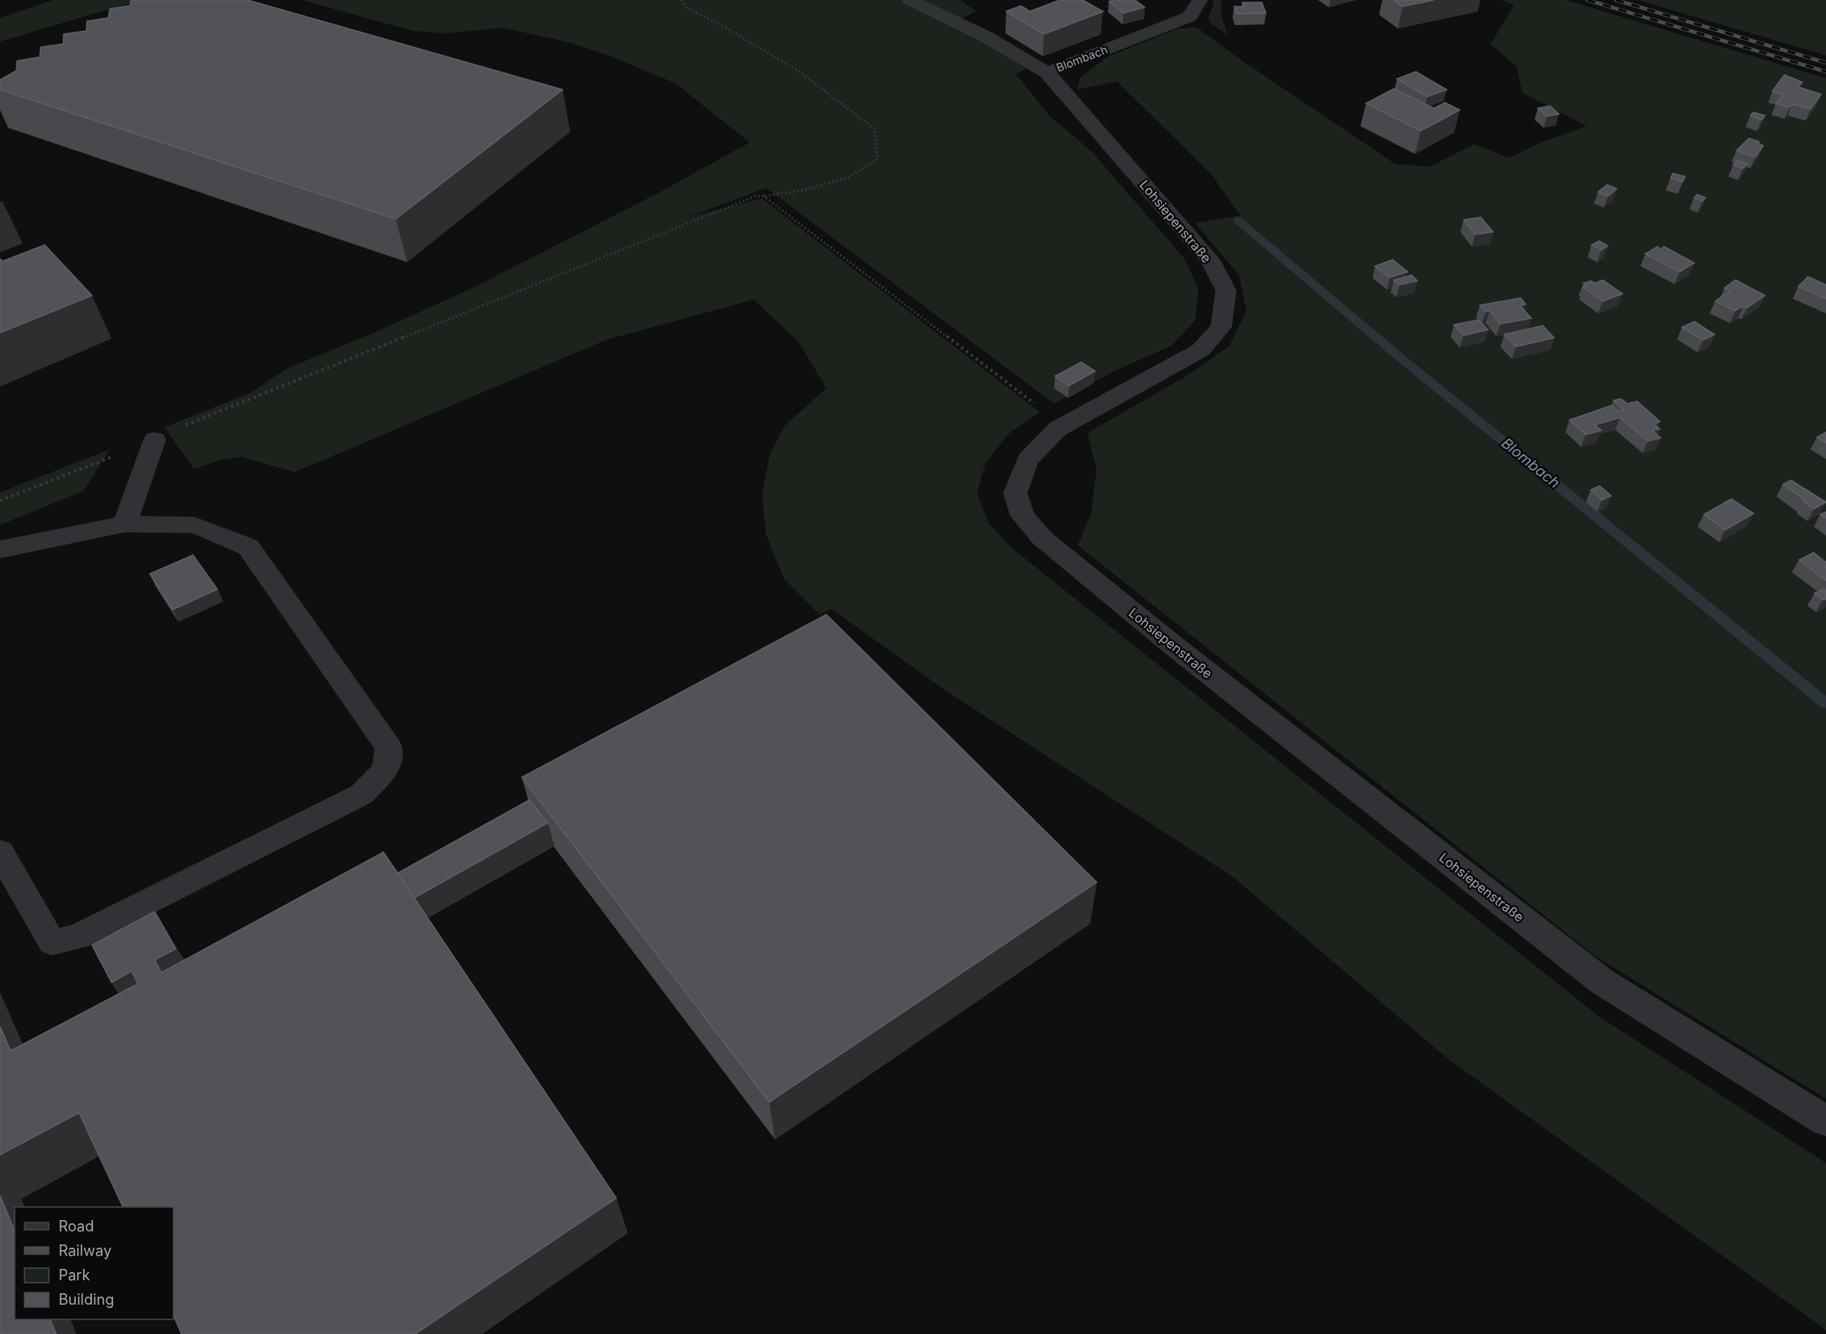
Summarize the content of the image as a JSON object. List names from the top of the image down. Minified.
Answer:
{"streets":{"street":["Blombach","Lohsiepenstraße"]},"crossings":[["Blombach","Lohsiepenstraße"]],"water":["Blombach"],"legend":["Road","Railway","Park","Building"]}
